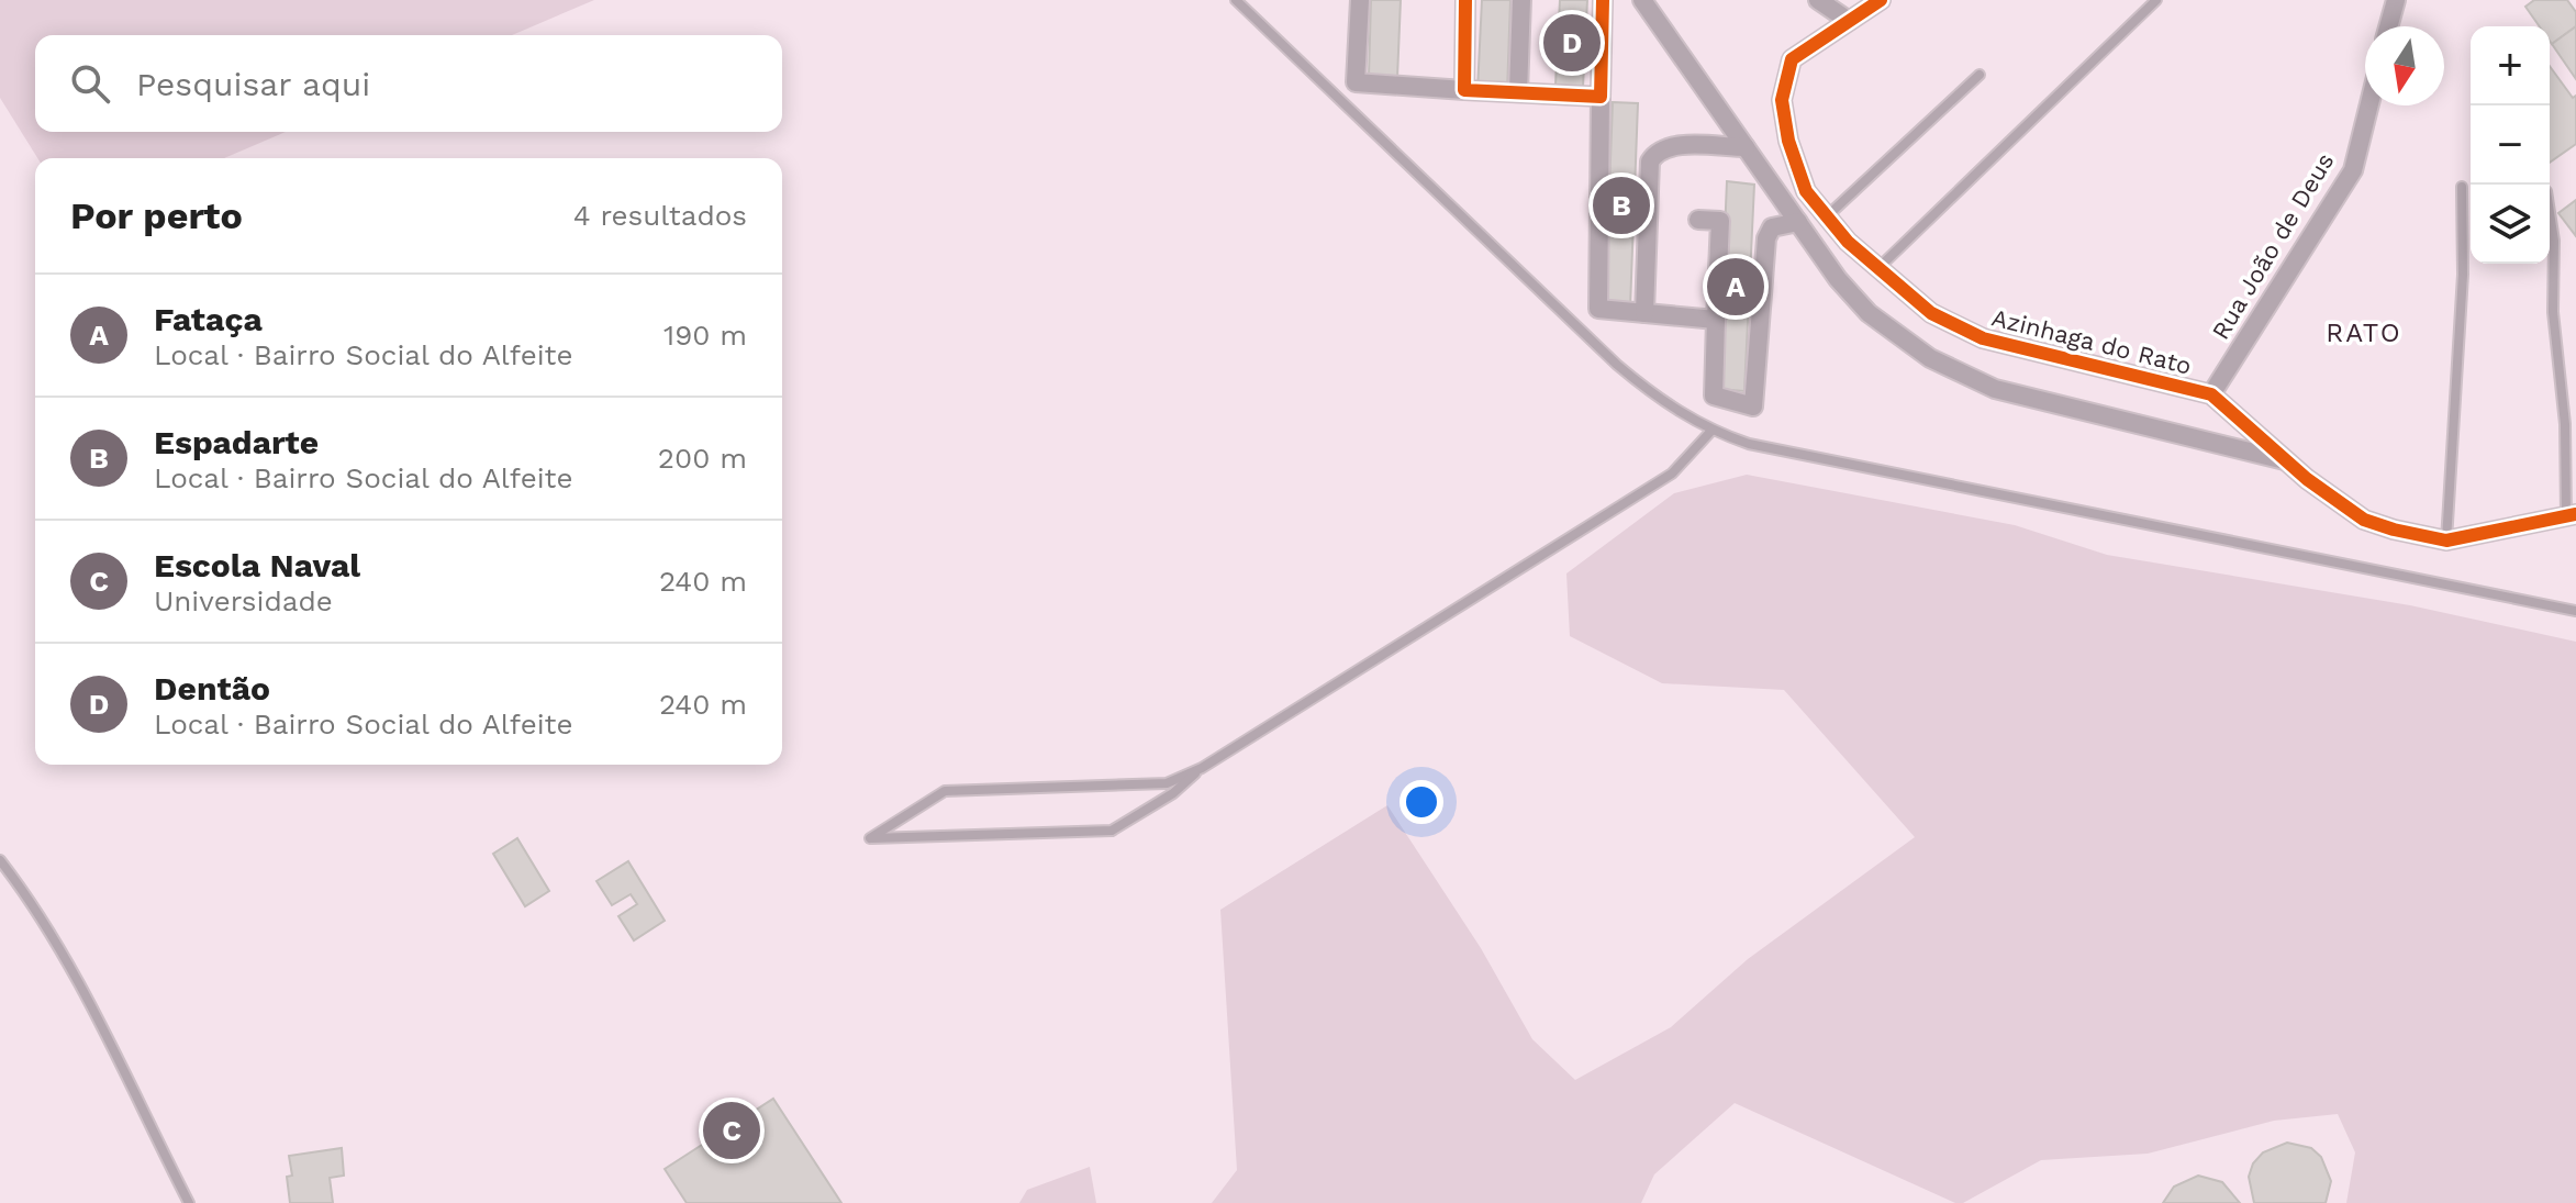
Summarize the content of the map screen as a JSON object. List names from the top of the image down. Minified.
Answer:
{"streets":{"street":["Rua João de Deus","Azinhaga do Rato"]},"crossings":[["Rua João de Deus","Azinhaga do Rato"]],"districts":["RATO"],"north":"bottom","page":{"pins":["D","B","A","C"],"map_buttons":["+","−"],"search":"Pesquisar aqui","heading":["Por perto","4 resultados"],"list":[{"mark":"A","name":"Fataça","note":"Local · Bairro Social do Alfeite","value":"190 m"},{"mark":"B","name":"Espadarte","note":"Local · Bairro Social do Alfeite","value":"200 m"},{"mark":"C","name":"Escola Naval","note":"Universidade","value":"240 m"},{"mark":"D","name":"Dentão","note":"Local · Bairro Social do Alfeite","value":"240 m"}]}}
